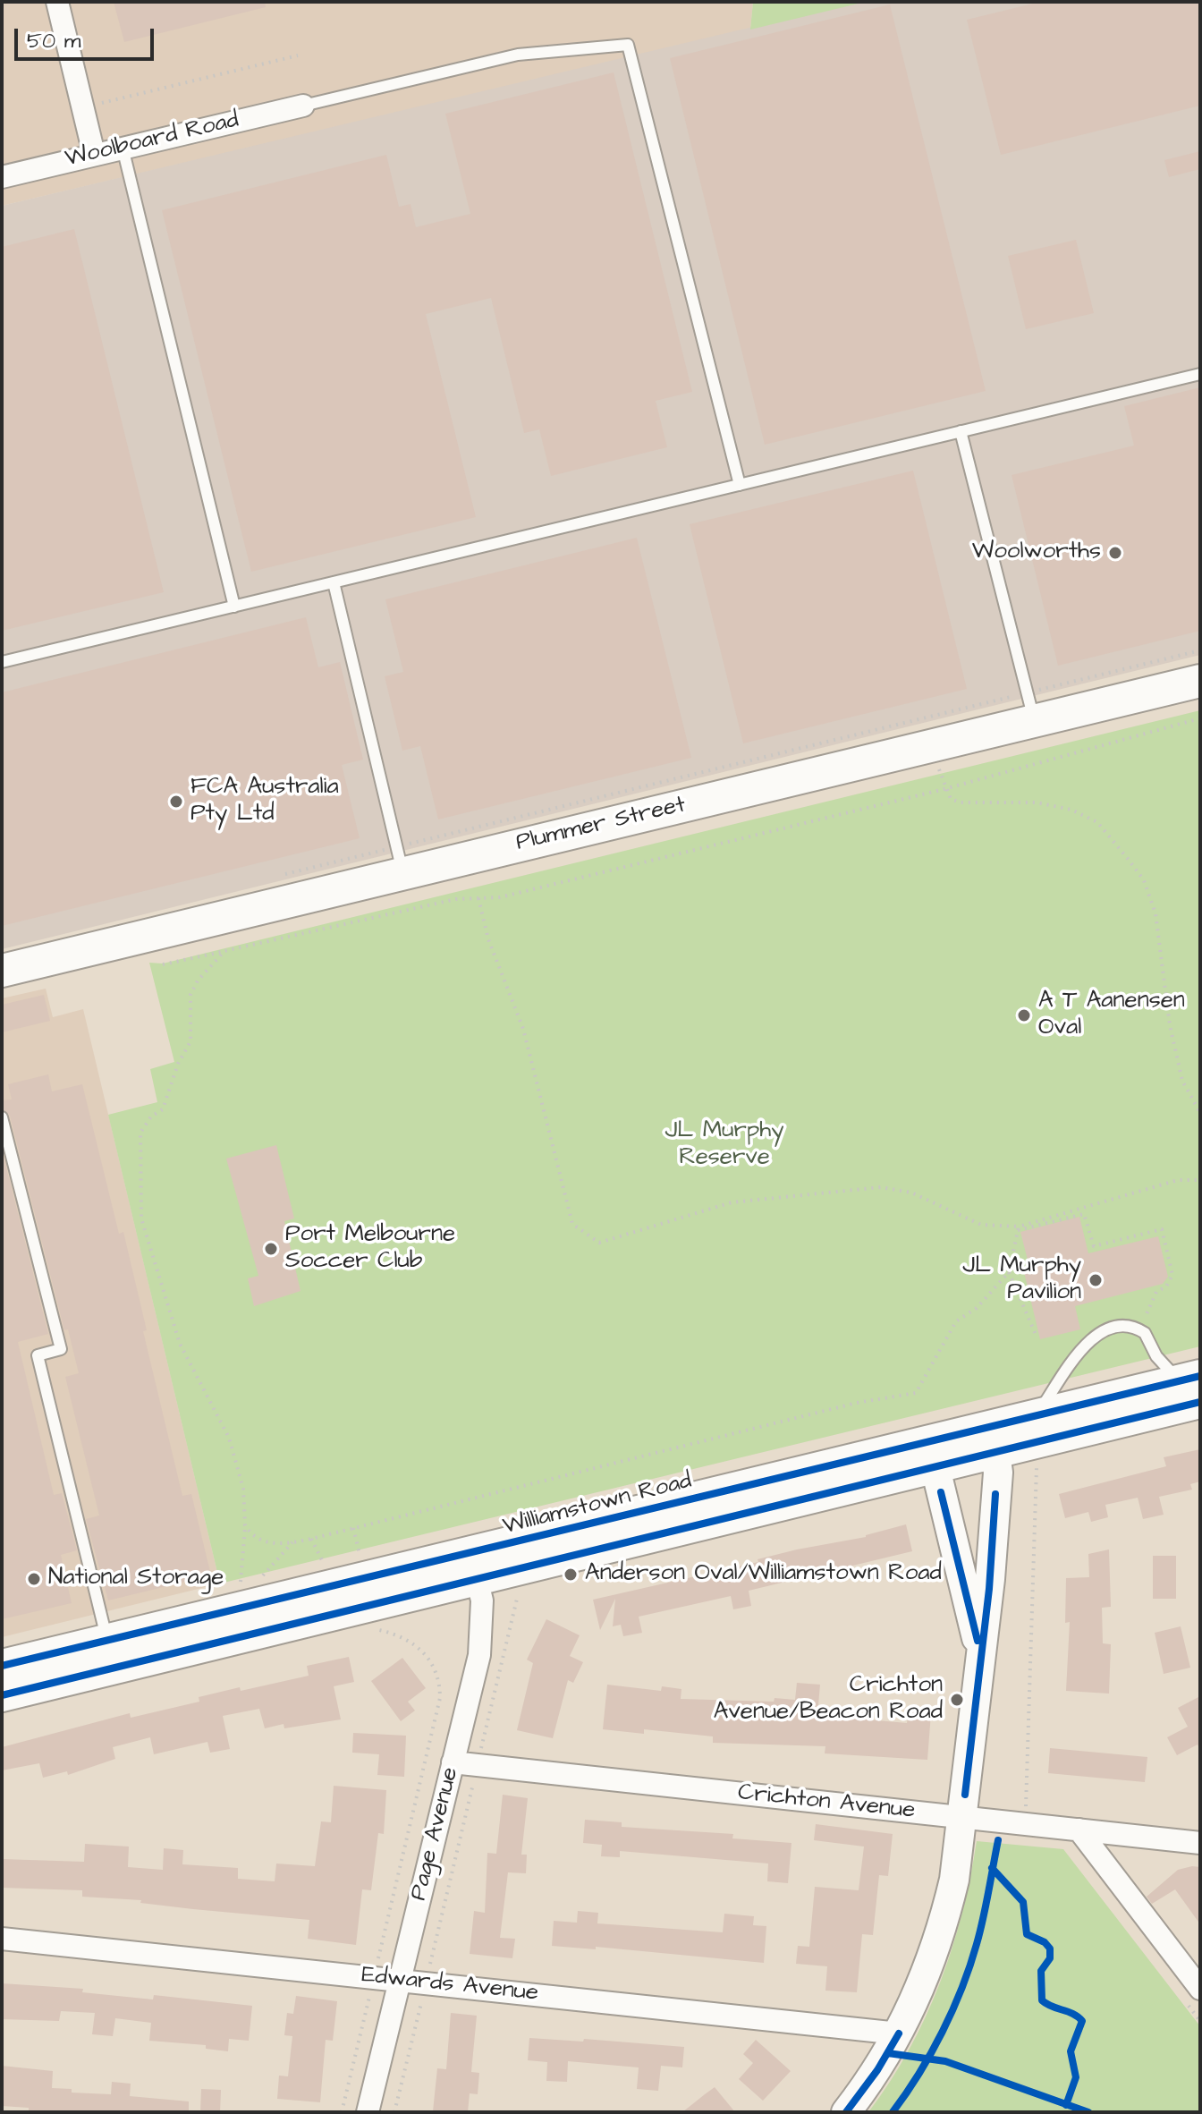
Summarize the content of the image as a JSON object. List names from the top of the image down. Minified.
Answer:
{"streets":{"main road":["Plummer Street","Williamstown Road"],"street":["Woolboard Road","Crichton Avenue","Page Avenue","Edwards Avenue"]},"crossings":[["Williamstown Road","Page Avenue"],["Crichton Avenue","Page Avenue"],["Page Avenue","Edwards Avenue"]],"parks":["JL Murphy Reserve"],"places":["Woolworths","FCA Australia Pty Ltd","A T Aanensen Oval","Port Melbourne Soccer Club","JL Murphy Pavilion","Anderson Oval/Williamstown Road","National Storage","Crichton Avenue/Beacon Road"],"scale_bar":"50 m"}
